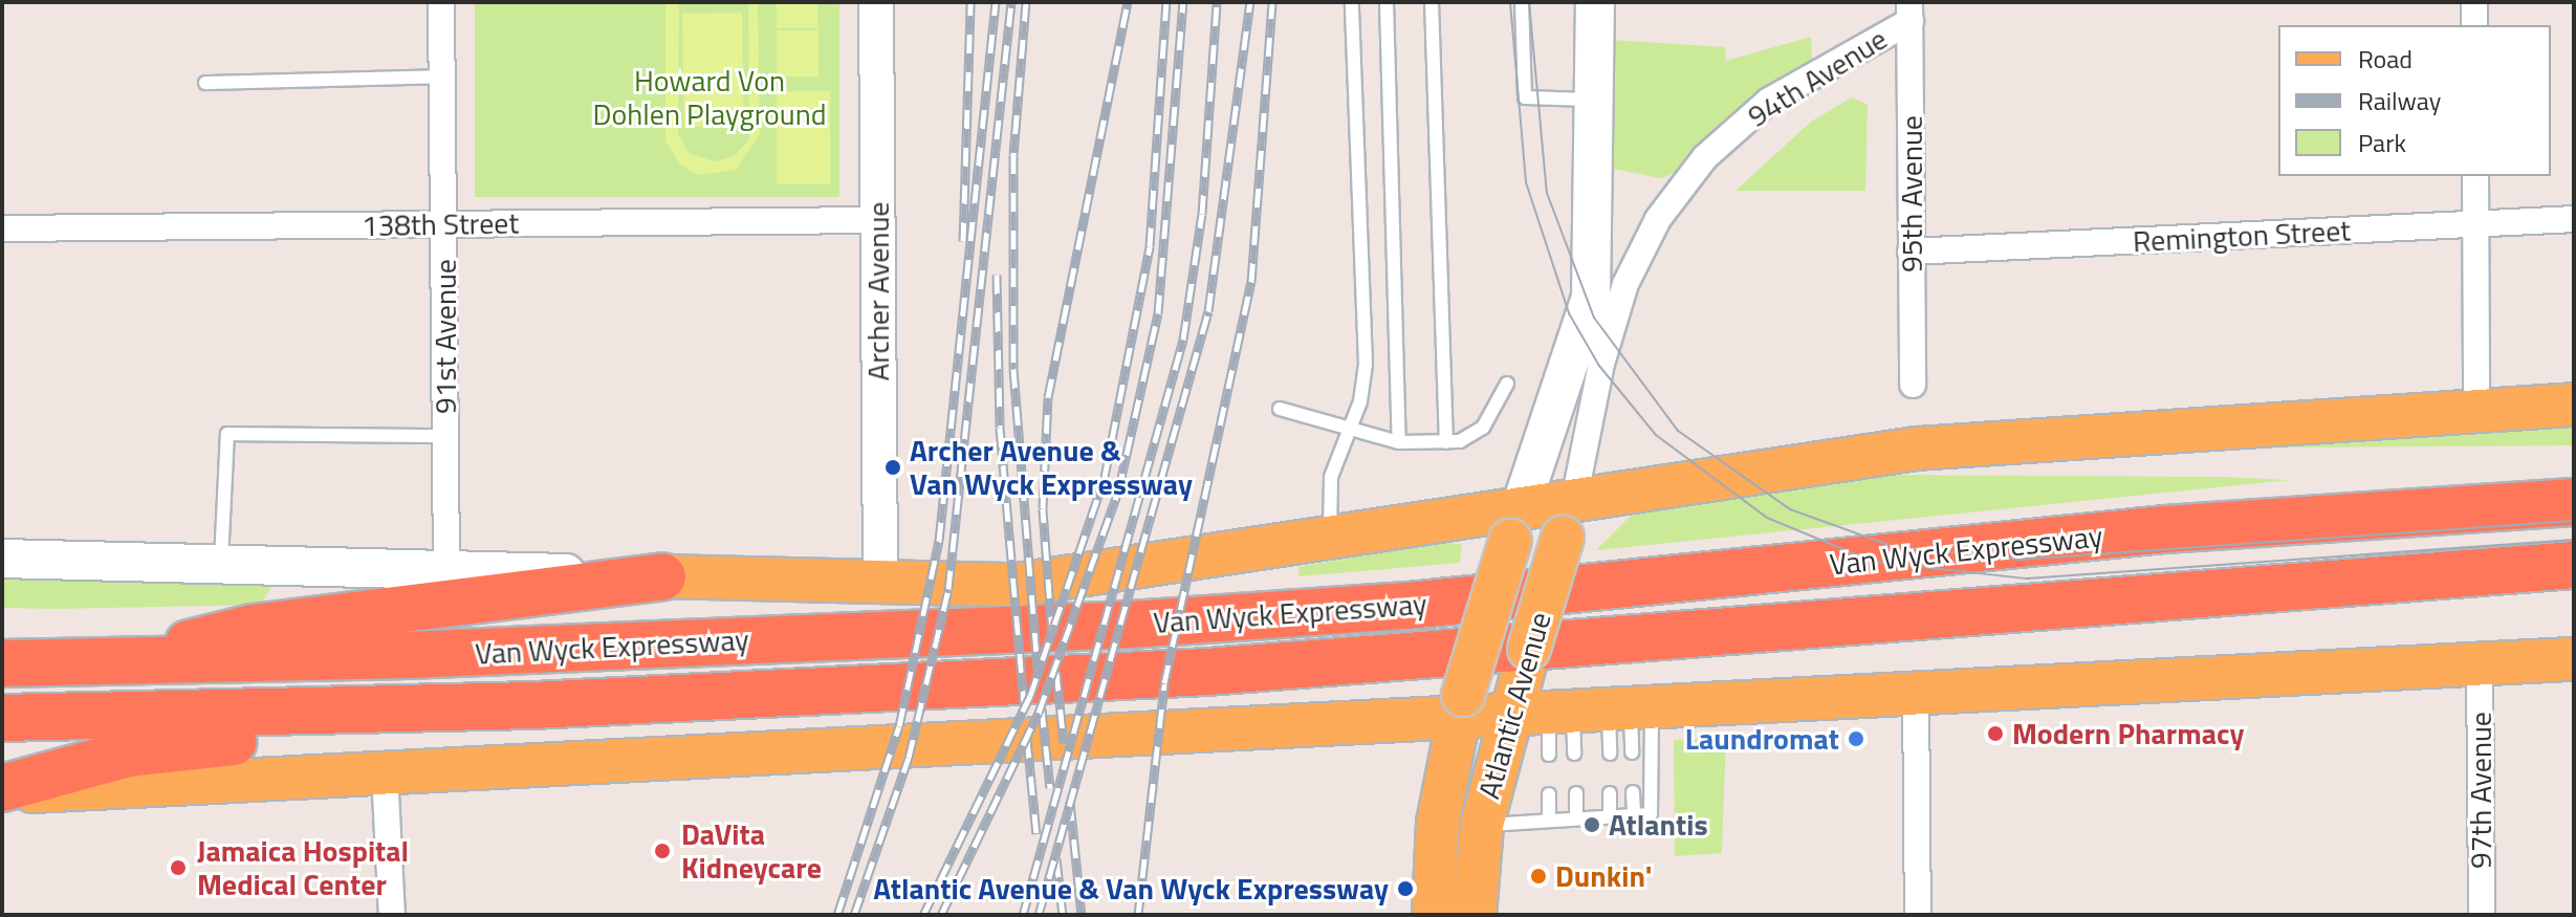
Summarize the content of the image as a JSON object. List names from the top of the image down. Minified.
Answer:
{"streets":{"highway":["Van Wyck Expressway"],"main road":["Atlantic Avenue"],"street":["94th Avenue","95th Avenue","138th Street","Remington Street","Archer Avenue","91st Avenue","97th Avenue"]},"crossings":[["94th Avenue","95th Avenue"],["94th Avenue","Van Wyck Expressway"],["94th Avenue","Atlantic Avenue"],["95th Avenue","Remington Street"],["138th Street","Archer Avenue"],["138th Street","91st Avenue"],["Archer Avenue","Van Wyck Expressway"],["91st Avenue","Van Wyck Expressway"],["Van Wyck Expressway","Atlantic Avenue"]],"parks":["Howard Von Dohlen Playground"],"places":["Archer Avenue & Van Wyck Expressway","Modern Pharmacy","Laundromat","Atlantis","DaVita Kidneycare","Jamaica Hospital Medical Center","Dunkin'","Atlantic Avenue & Van Wyck Expressway"],"legend":["Road","Railway","Park"]}
